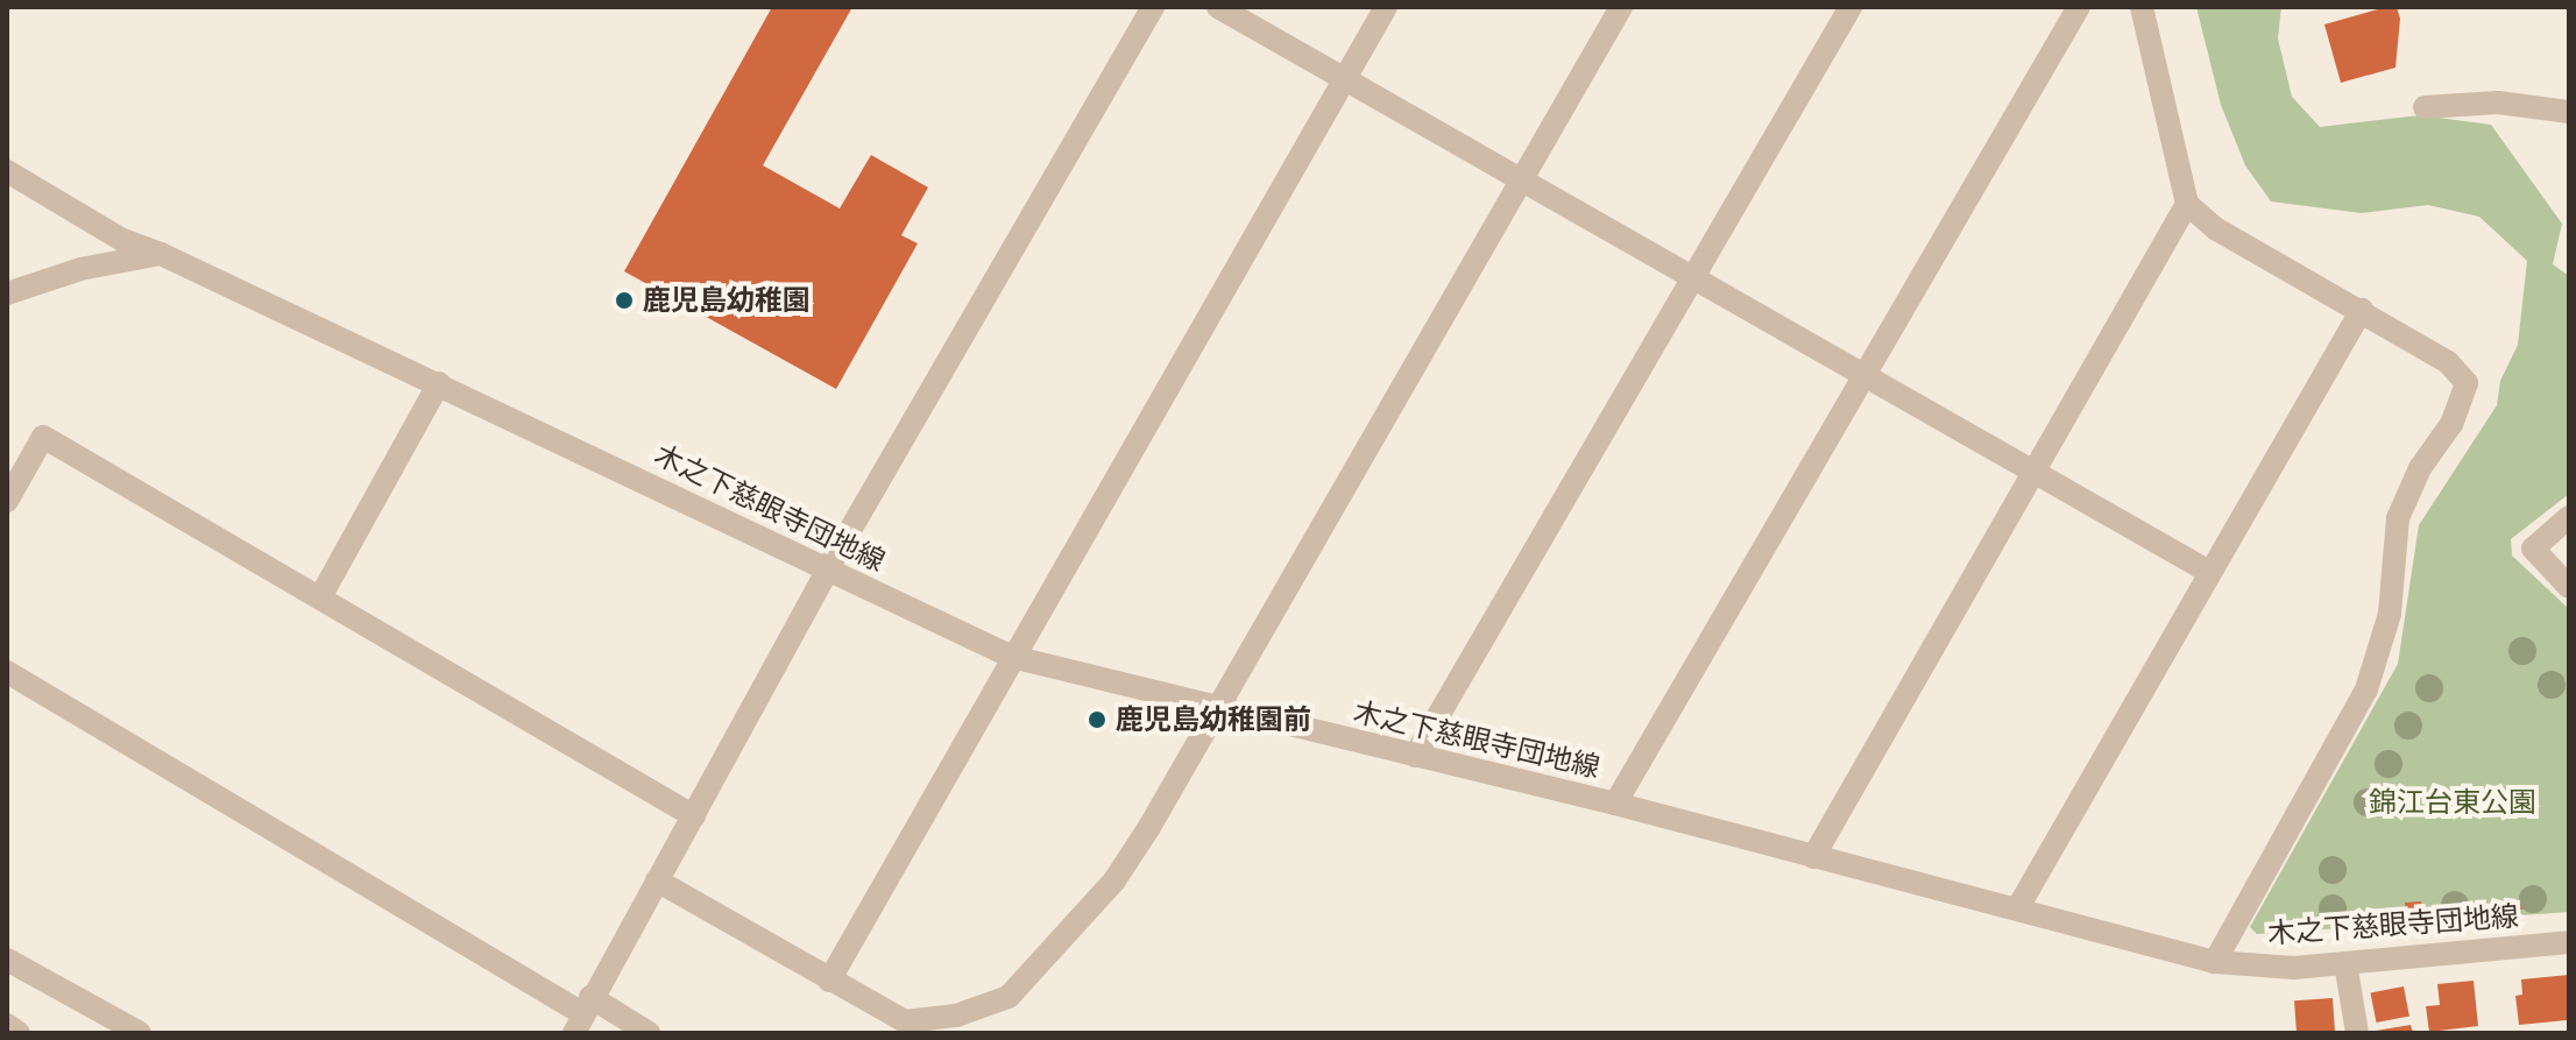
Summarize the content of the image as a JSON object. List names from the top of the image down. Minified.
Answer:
{"streets":{"street":["木之下慈眼寺団地線"]},"parks":["錦江台東公園"],"places":["鹿児島幼稚園","鹿児島幼稚園前"]}
